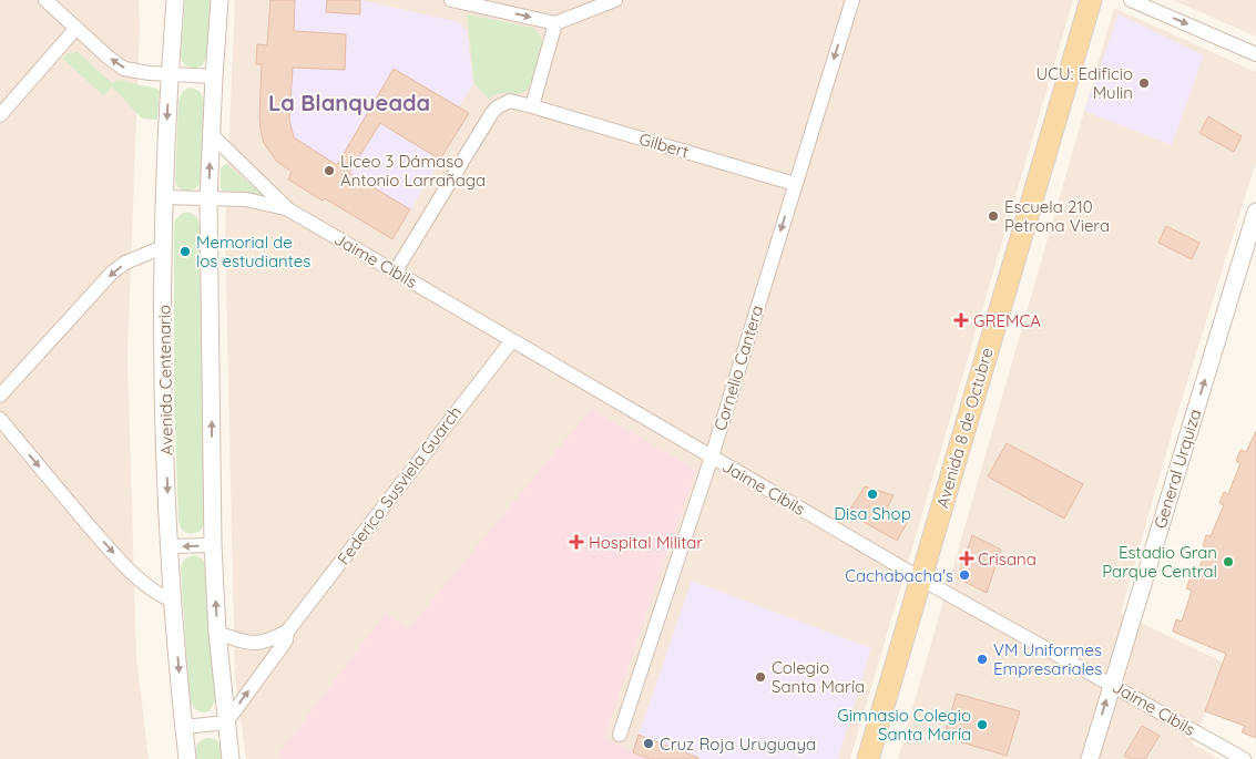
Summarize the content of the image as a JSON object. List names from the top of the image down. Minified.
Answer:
{"streets":{"main road":["Avenida 8 de Octubre"],"street":["Gilbert","Jaime Cibils","Cornelio Cantera","Avenida Centenario","General Urquiza","Federico Susviela Guarch"]},"crossings":[["Gilbert","Cornelio Cantera"],["Jaime Cibils","Cornelio Cantera"],["Jaime Cibils","Avenida Centenario"],["Jaime Cibils","Avenida 8 de Octubre"],["Jaime Cibils","General Urquiza"],["Jaime Cibils","Federico Susviela Guarch"]],"one_way":["Cornelio Cantera","General Urquiza"],"districts":["La Blanqueada"],"places":{"other":["UCU: Edificio Mulin","Liceo 3 Dámaso Antonio Larrañaga","Escuela 210 Petrona Viera","Memorial de los estudiantes","Disa Shop","Estadio Gran Parque Central","Cachabacha's","VM Uniformes Empresariales","Colegio Santa María","Gimnasio Colegio Santa María","Cruz Roja Uruguaya"],"health":["GREMCA","Hospital Militar","Crisana"]}}
